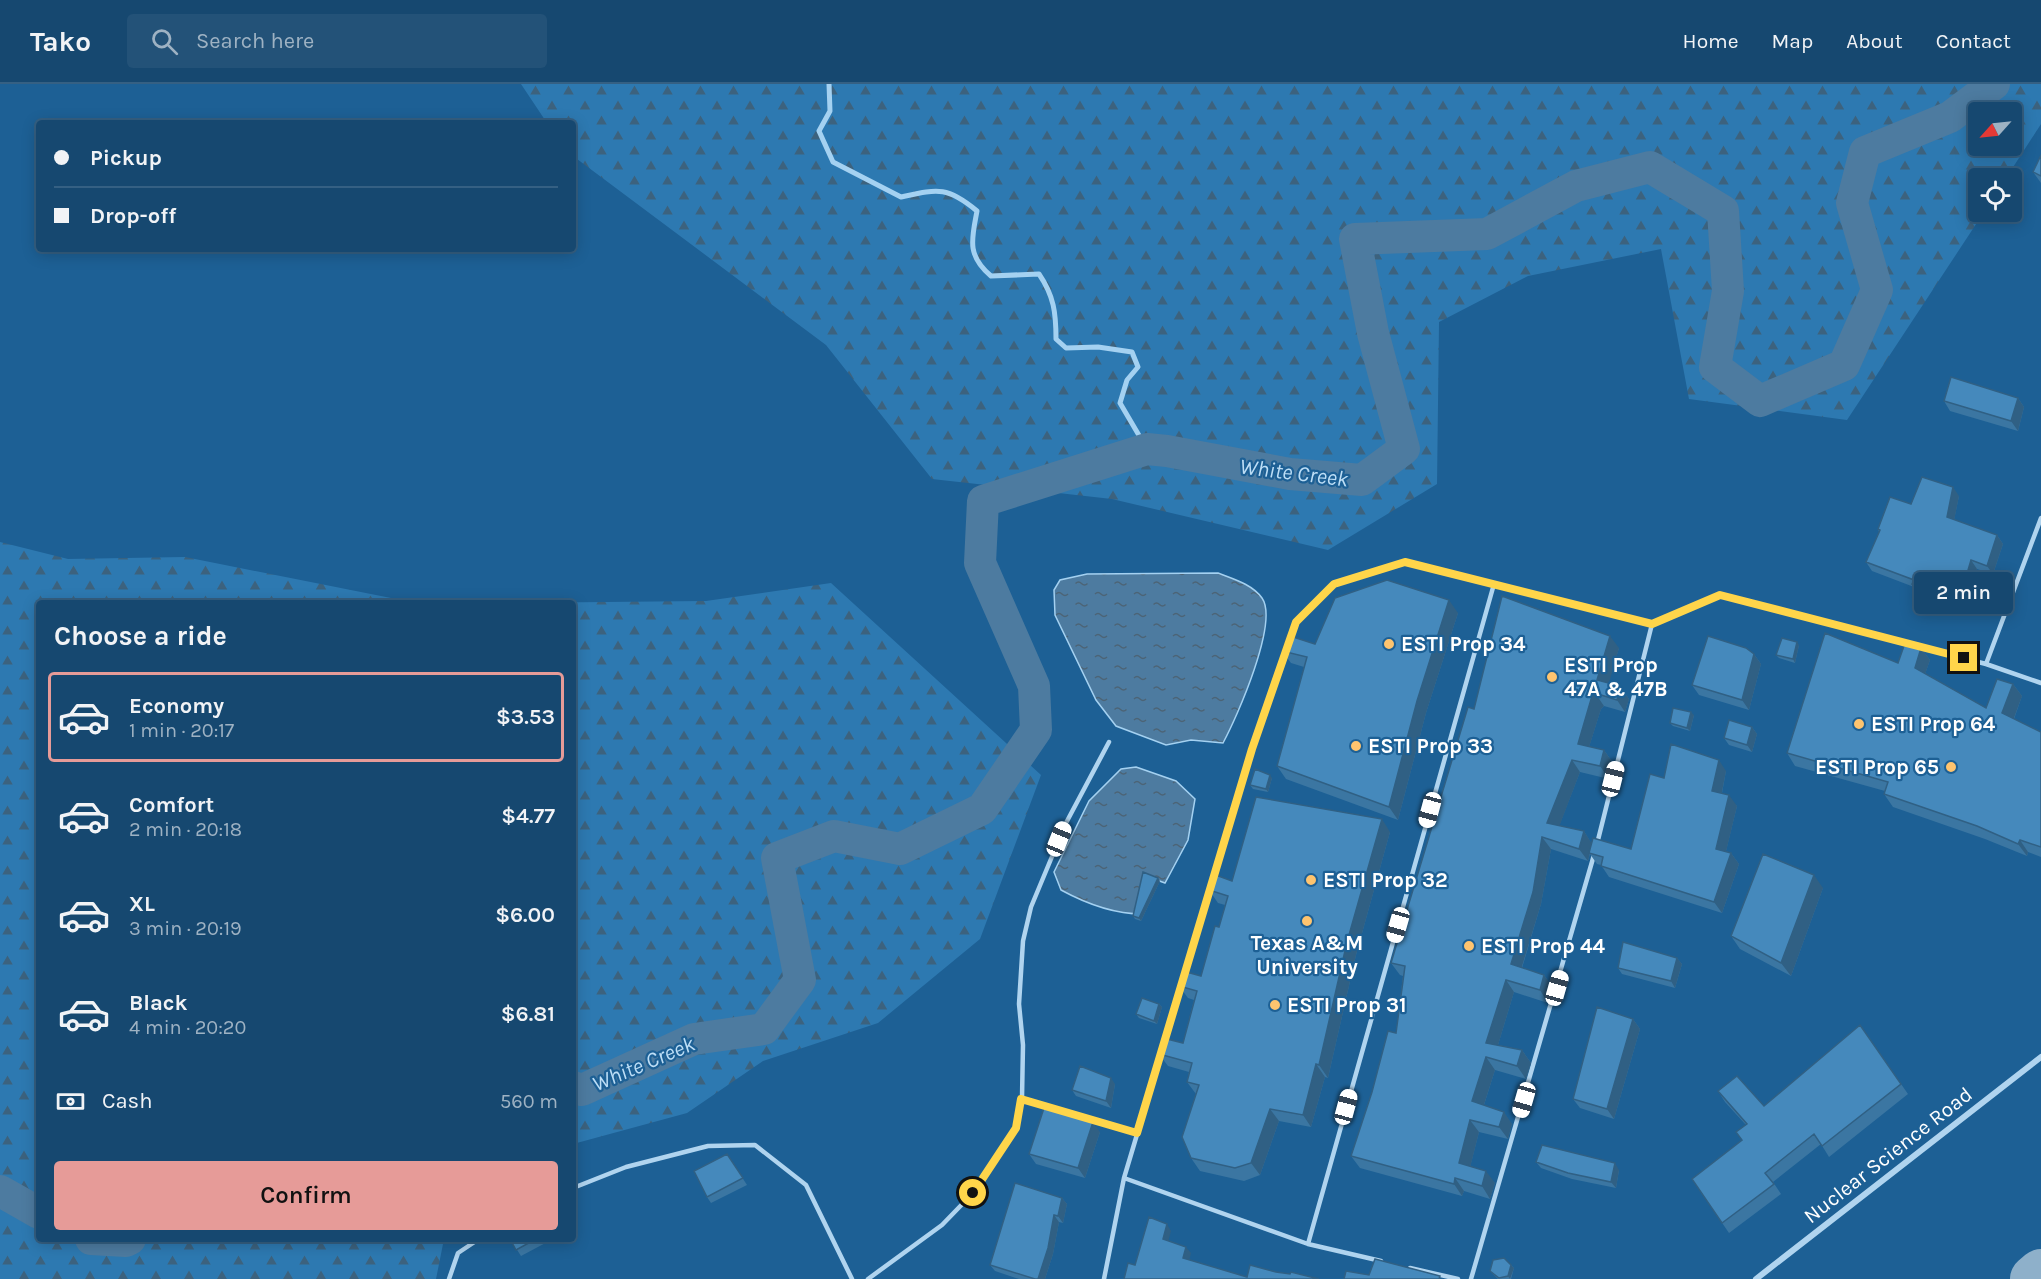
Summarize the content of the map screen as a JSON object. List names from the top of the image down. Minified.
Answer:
{"streets":{"street":["Nuclear Science Road"]},"water":["White Creek"],"places":["ESTI Prop 34","ESTI Prop 47A & 47B","ESTI Prop 64","ESTI Prop 33","ESTI Prop 65","ESTI Prop 32","Texas A&M University","ESTI Prop 44","ESTI Prop 31"],"north":"bottom left","page":{"header":"Tako","search":"Search here","nav":["Home","Map","About","Contact"],"banner":["Pickup","Drop-off"],"bubble":"2 min","heading":"Choose a ride","list":[{"name":"Economy","note":"1 min · 20:17","value":"$3.53"},{"name":"Comfort","note":"2 min · 20:18","value":"$4.77"},{"name":"XL","note":"3 min · 20:19","value":"$6.00"},{"name":"Black","note":"4 min · 20:20","value":"$6.81"}],"pay":["Cash","560 m"],"buttons":"Confirm"}}
